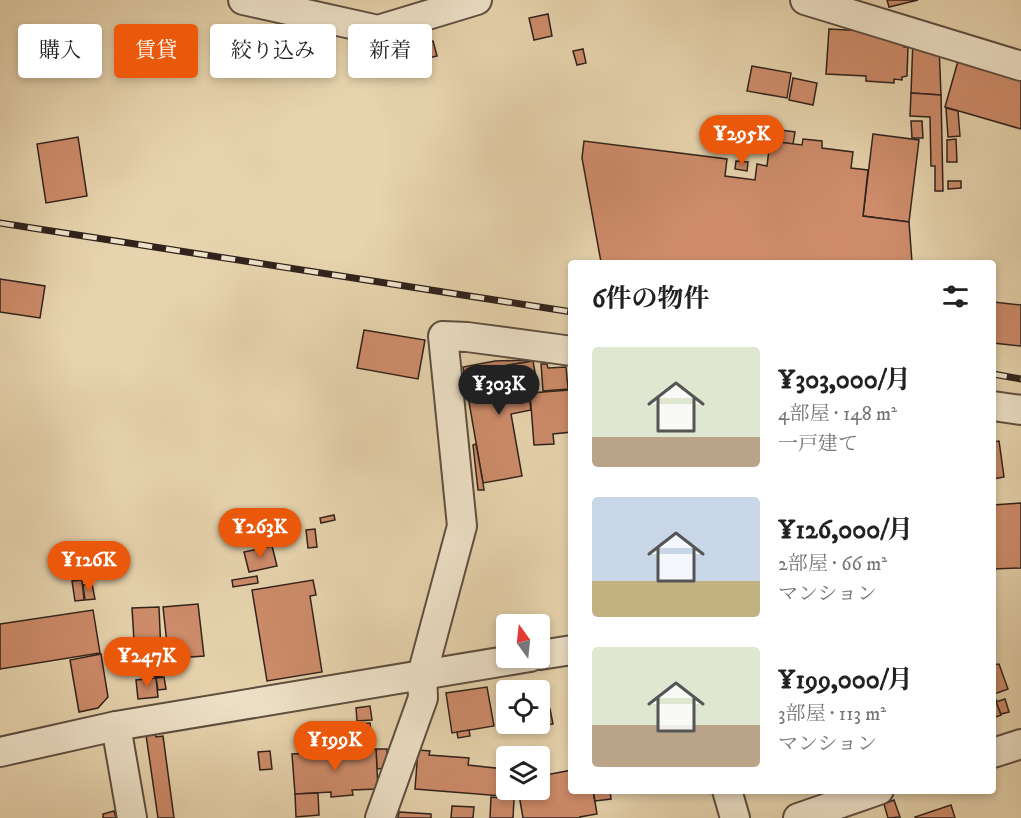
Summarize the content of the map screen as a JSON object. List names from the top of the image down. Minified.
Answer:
{"north":"top","page":{"chip":["購入","賃貸","絞り込み","新着"],"price":["¥295K","¥303K","¥263K","¥126K","¥247K","¥199K"],"heading":"6件の物件","list":[{"name":"¥303,000/月","note":"4部屋 · 148 m² · 一戸建て"},{"name":"¥126,000/月","note":"2部屋 · 66 m² · マンション"},{"name":"¥199,000/月","note":"3部屋 · 113 m² · マンション"}]}}
